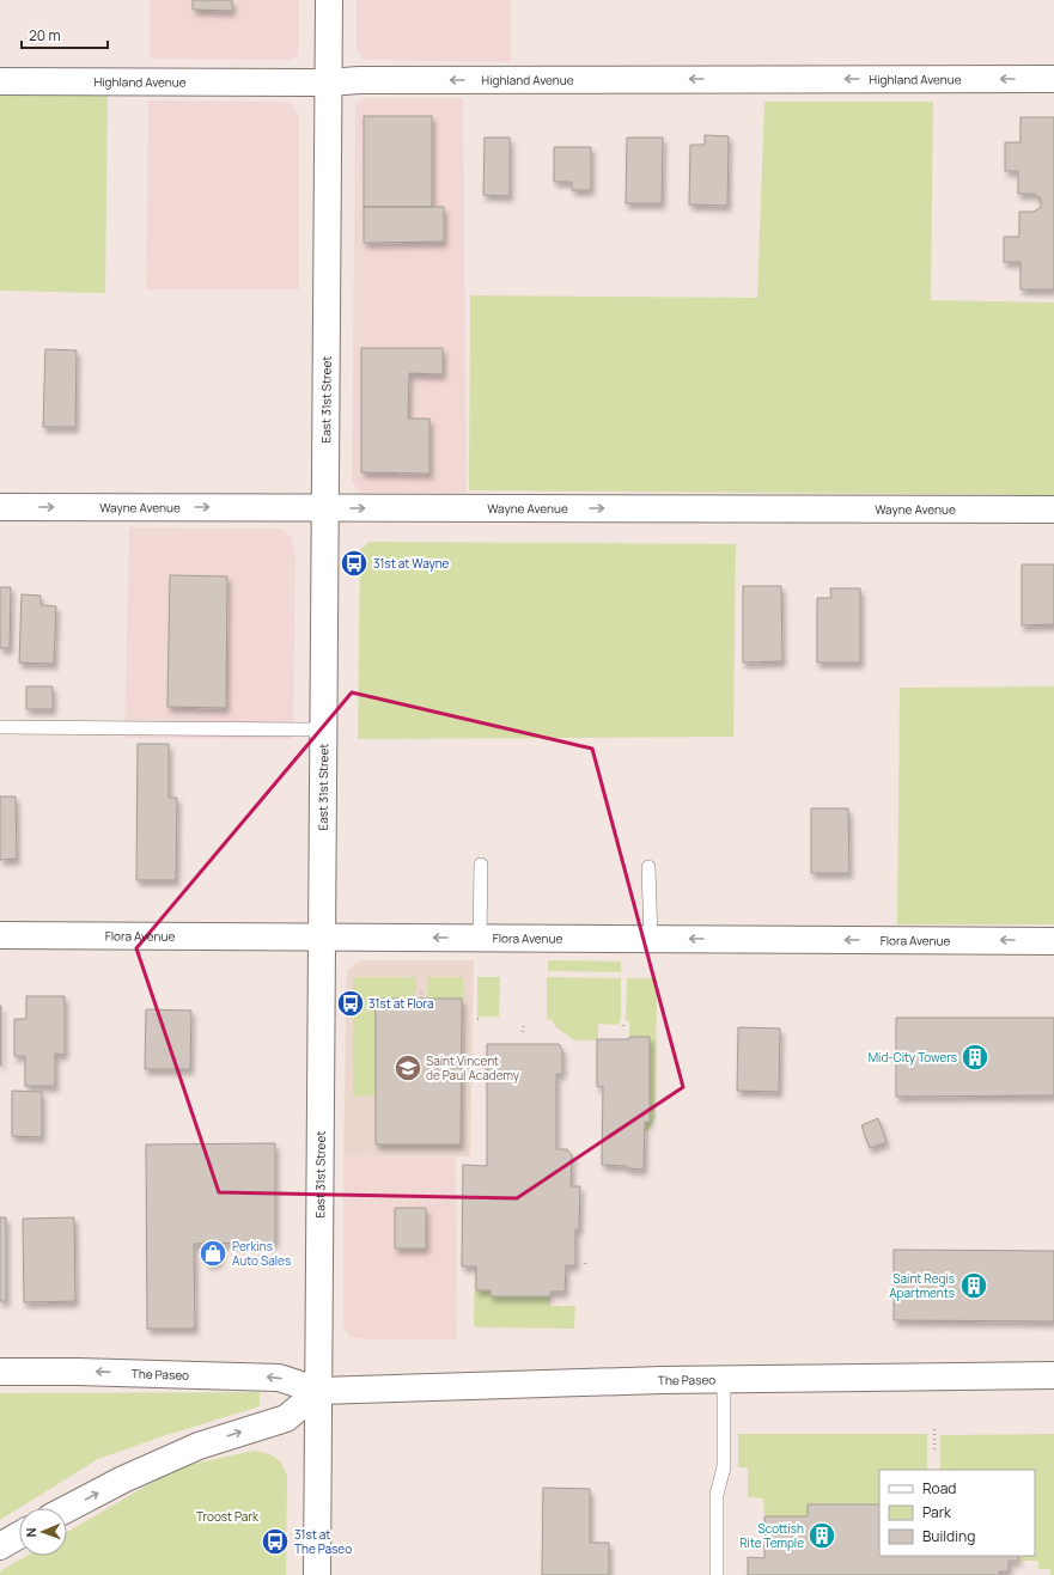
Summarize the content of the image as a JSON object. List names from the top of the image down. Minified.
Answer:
{"streets":{"street":["Highland Avenue","East 31st Street","Wayne Avenue","Flora Avenue","The Paseo"]},"crossings":[["Highland Avenue","East 31st Street"],["East 31st Street","Wayne Avenue"],["East 31st Street","Flora Avenue"],["East 31st Street","The Paseo"]],"one_way":["Highland Avenue","Wayne Avenue","Flora Avenue"],"parks":["Troost Park"],"places":{"bus stop":["31st at Wayne","31st at Flora","31st at The Paseo"],"building":["Mid-City Towers","Saint Regis Apartments","Scottish Rite Temple"],"school or university":["Saint Vincent de Paul Academy"],"shop":["Perkins Auto Sales"]},"legend":["Road","Park","Building"],"scale_bar":"20 m","north":"left"}
